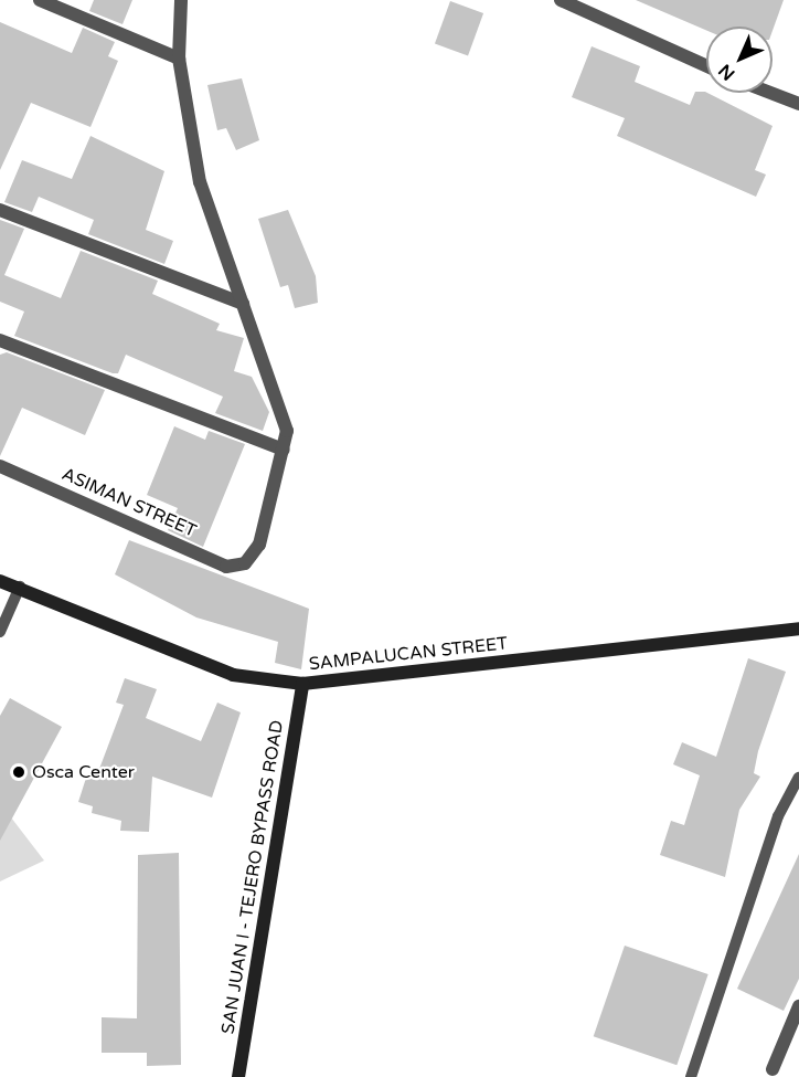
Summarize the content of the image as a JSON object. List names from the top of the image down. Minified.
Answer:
{"streets":{"street":["ASIMAN STREET","SAMPALUCAN STREET","SAN JUAN I - TEJERO BYPASS ROAD"]},"crossings":[["SAMPALUCAN STREET","SAN JUAN I - TEJERO BYPASS ROAD"]],"places":["Osca Center"],"north":"bottom left"}
